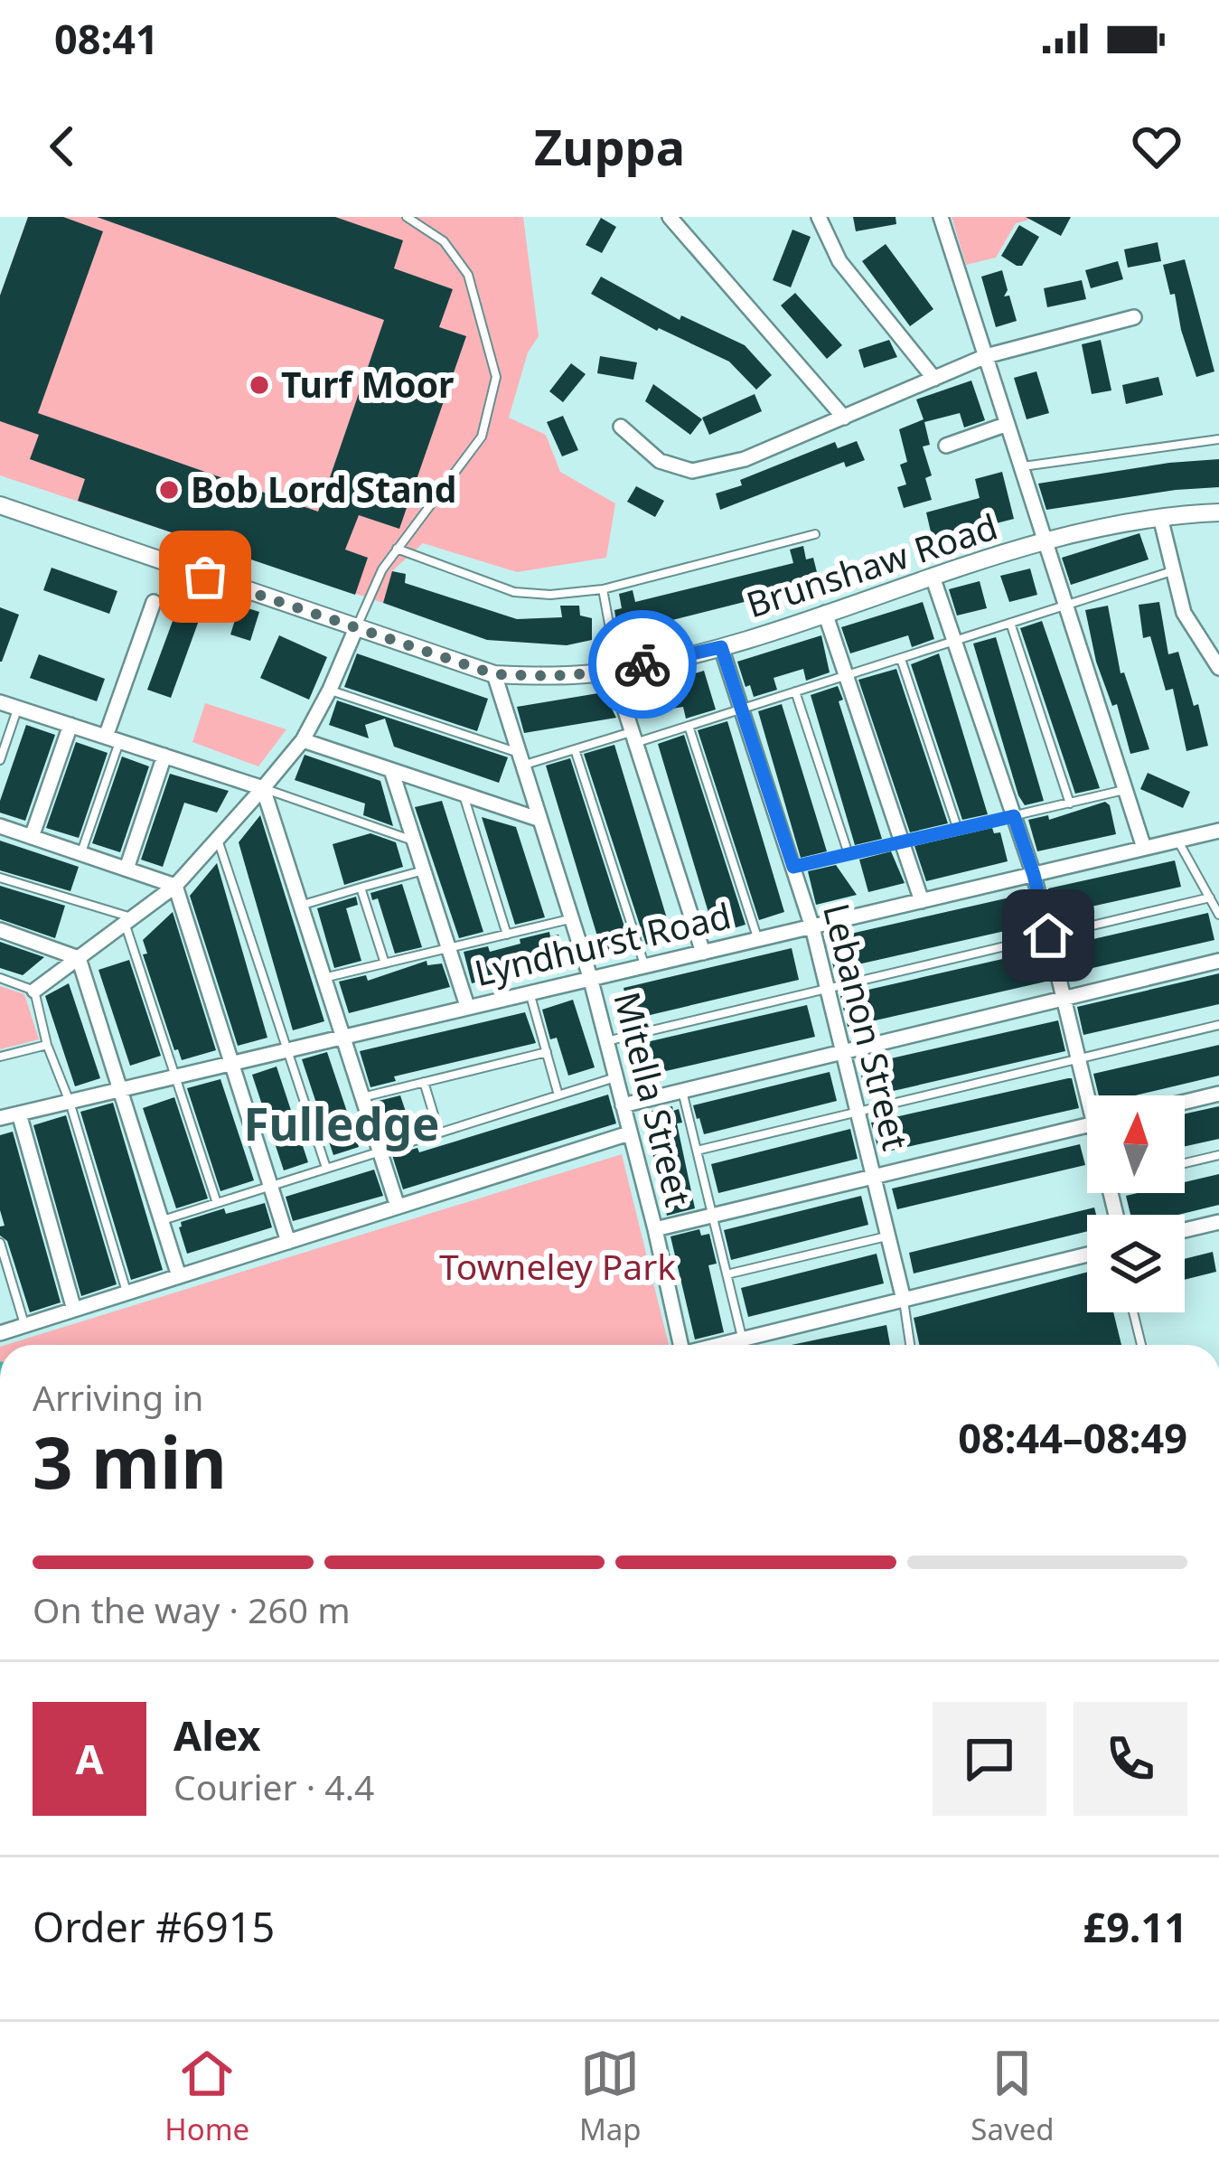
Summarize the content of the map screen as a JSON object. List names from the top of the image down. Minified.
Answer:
{"streets":{"street":["Brunshaw Road","Lyndhurst Road","Lebanon Street","Mitella Street"]},"crossings":[["Brunshaw Road","Lebanon Street"],["Brunshaw Road","Mitella Street"],["Lyndhurst Road","Lebanon Street"],["Lyndhurst Road","Mitella Street"]],"districts":["Fulledge"],"parks":["Towneley Park"],"places":["Turf Moor","Bob Lord Stand"],"north":"top","page":{"status":"08:41","header":"Zuppa","heading":["3 min","Arriving in","08:44–08:49"],"panel":["Alex","Courier · 4.4","Order #6915","£9.11"],"bar":"On the way · 260 m","round":"A","tabs":["Home","Map","Saved"]}}
